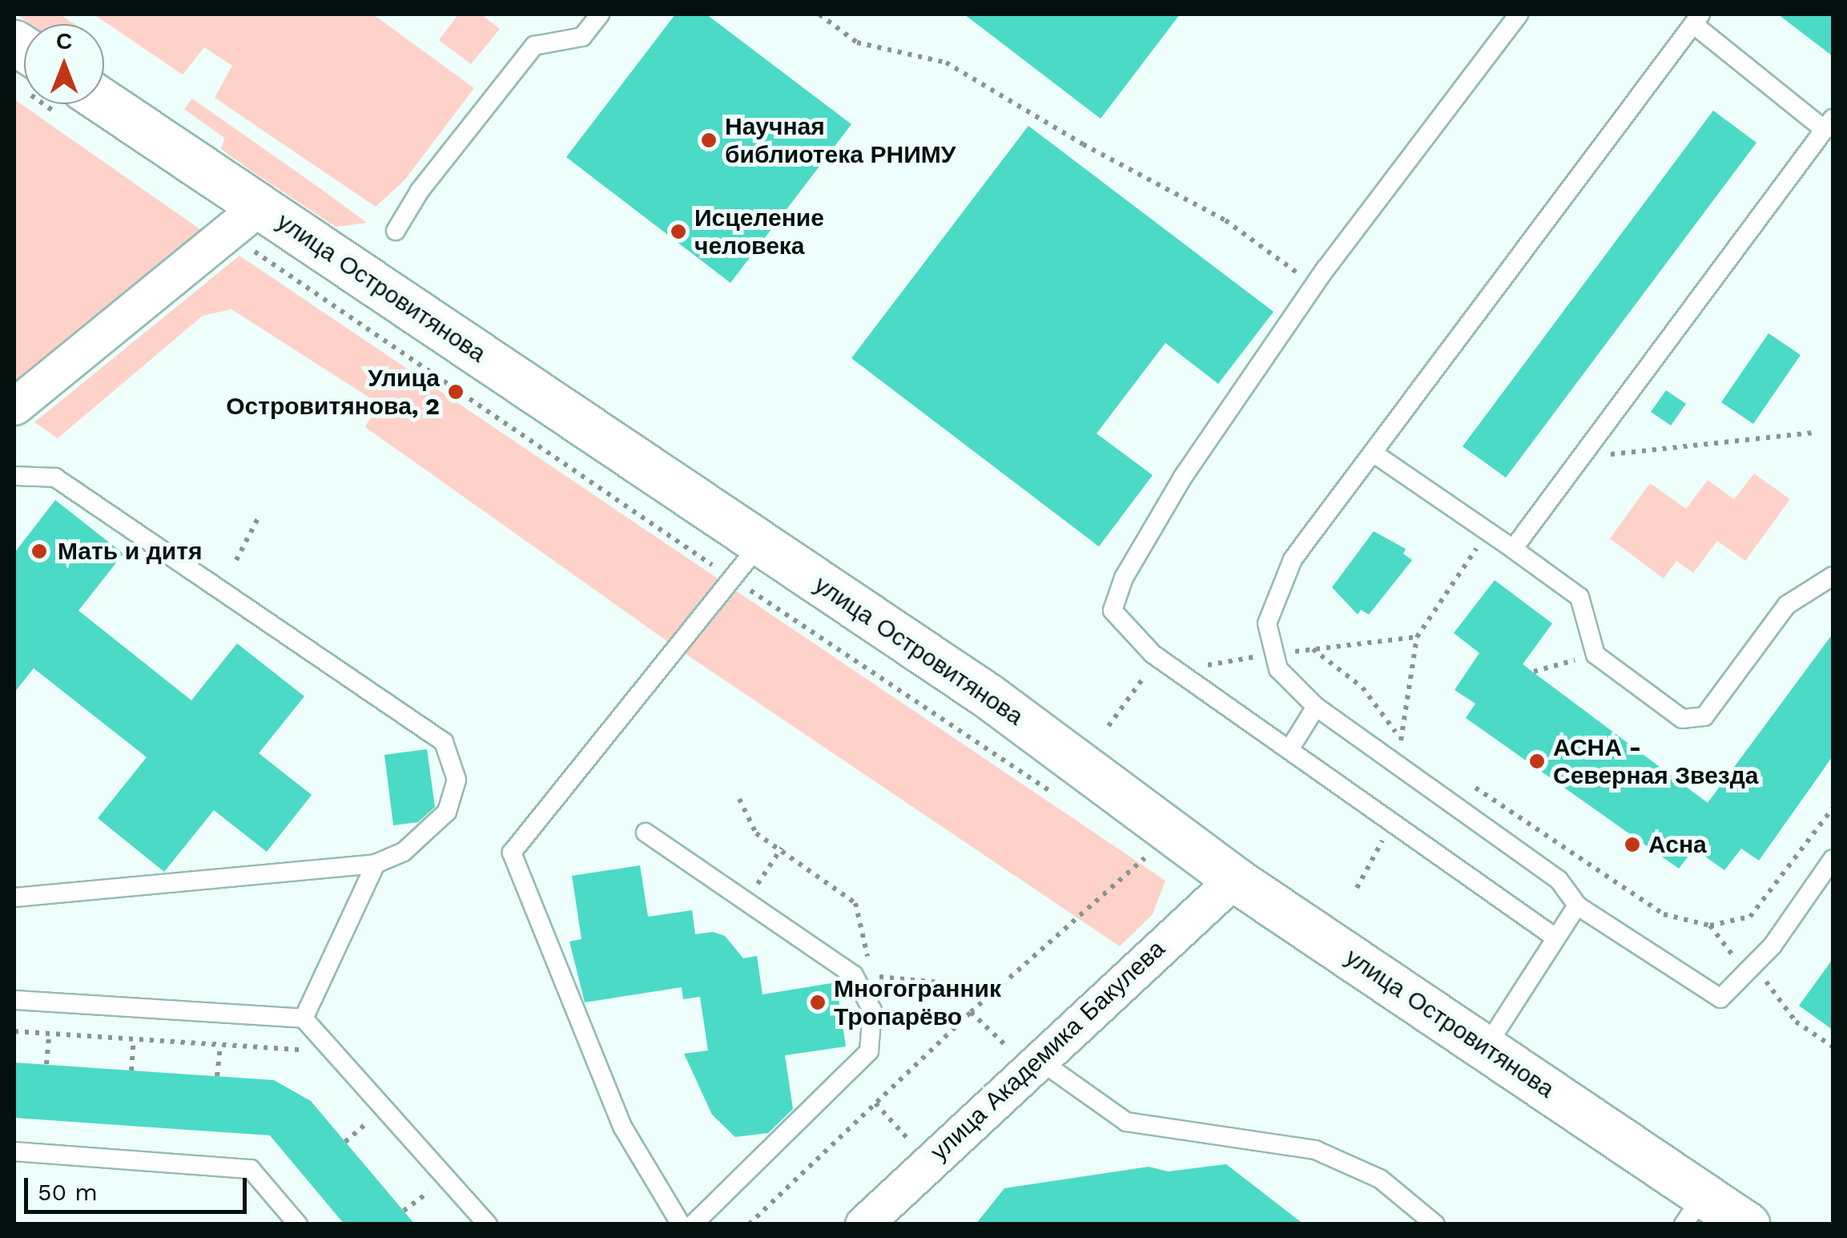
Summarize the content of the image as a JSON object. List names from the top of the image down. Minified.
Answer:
{"streets":{"main road":["улица Островитянова"],"street":["улица Академика Бакулева"]},"crossings":[["улица Островитянова","улица Академика Бакулева"]],"places":["Научная библиотека РНИМУ","Исцеление человека","Улица Островитянова, 2","Мать и дитя","АСНА - Северная Звезда","Асна","Многогранник Тропарёво"],"scale_bar":"50 m","north":"top"}
